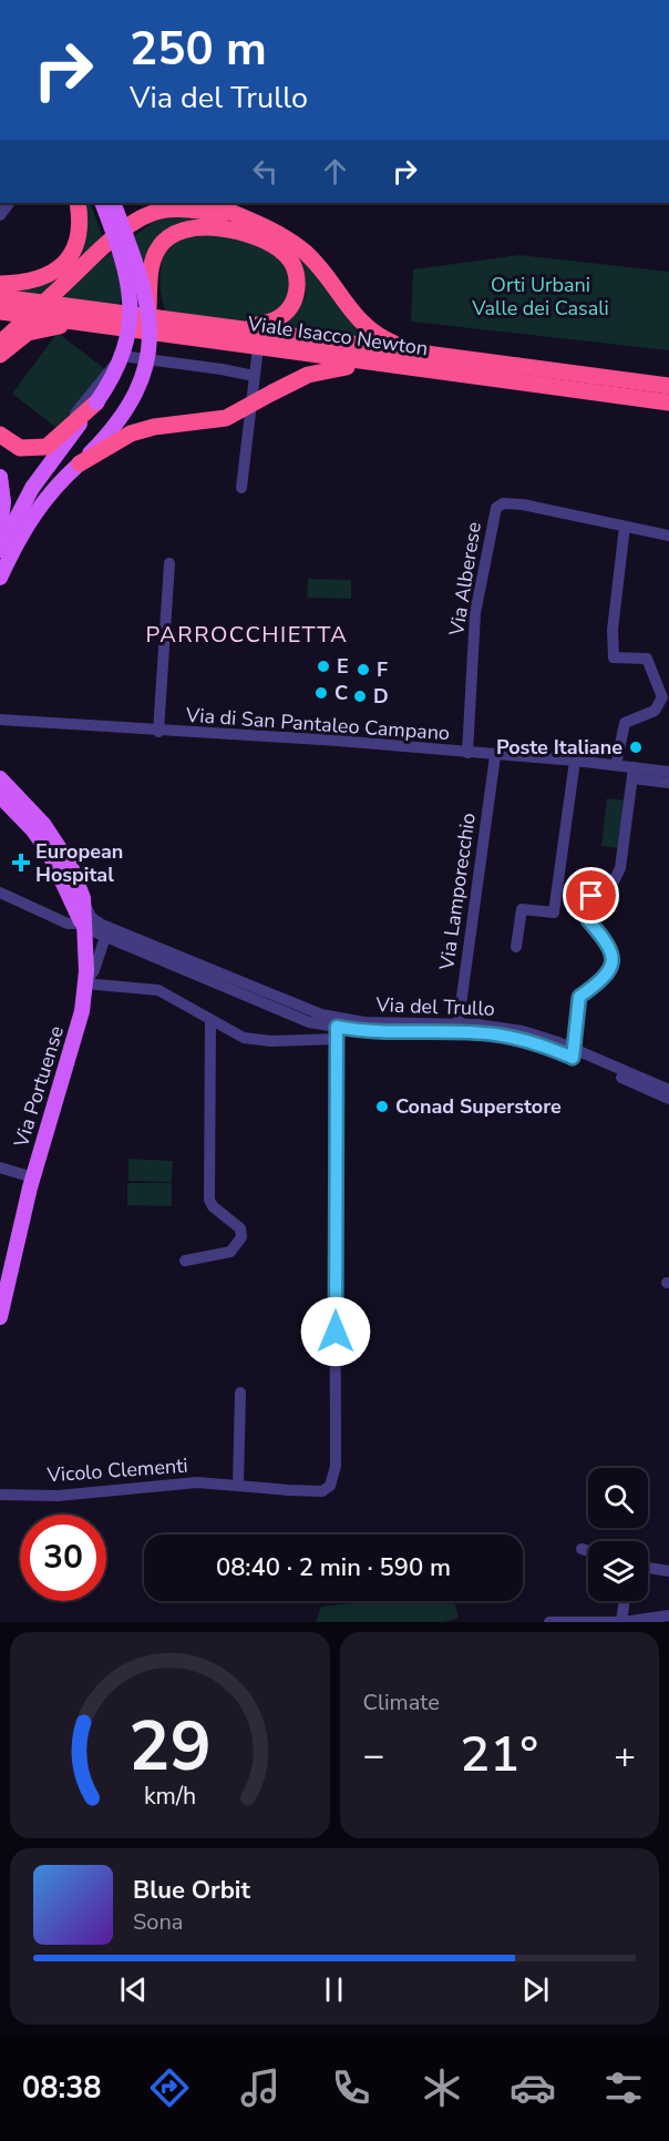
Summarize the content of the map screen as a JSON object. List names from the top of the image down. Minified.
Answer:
{"streets":{"highway":["Viale Isacco Newton"],"main road":["Via Portuense"],"street":["Via Alberese","Via di San Pantaleo Campano","Via Lamporecchio","Via del Trullo","Vicolo Clementi"]},"crossings":[["Via Alberese","Via di San Pantaleo Campano"],["Via di San Pantaleo Campano","Via Lamporecchio"],["Via Lamporecchio","Via del Trullo"],["Via del Trullo","Via Portuense"],["Via del Trullo","Vicolo Clementi"]],"districts":["PARROCCHIETTA"],"parks":["Orti Urbani Valle dei Casali"],"places":{"other":["E","F","C","D","Poste Italiane","Conad Superstore"],"health":["European Hospital"]},"page":{"turn":["250 m","Via del Trullo"],"limit":"30","trip":"08:40 · 2 min · 590 m","tile":"Climate","heat":["−","21°","+"],"song":["Blue Orbit","Sona"],"tabs":"08:38","gauge":["29","km/h"]}}
